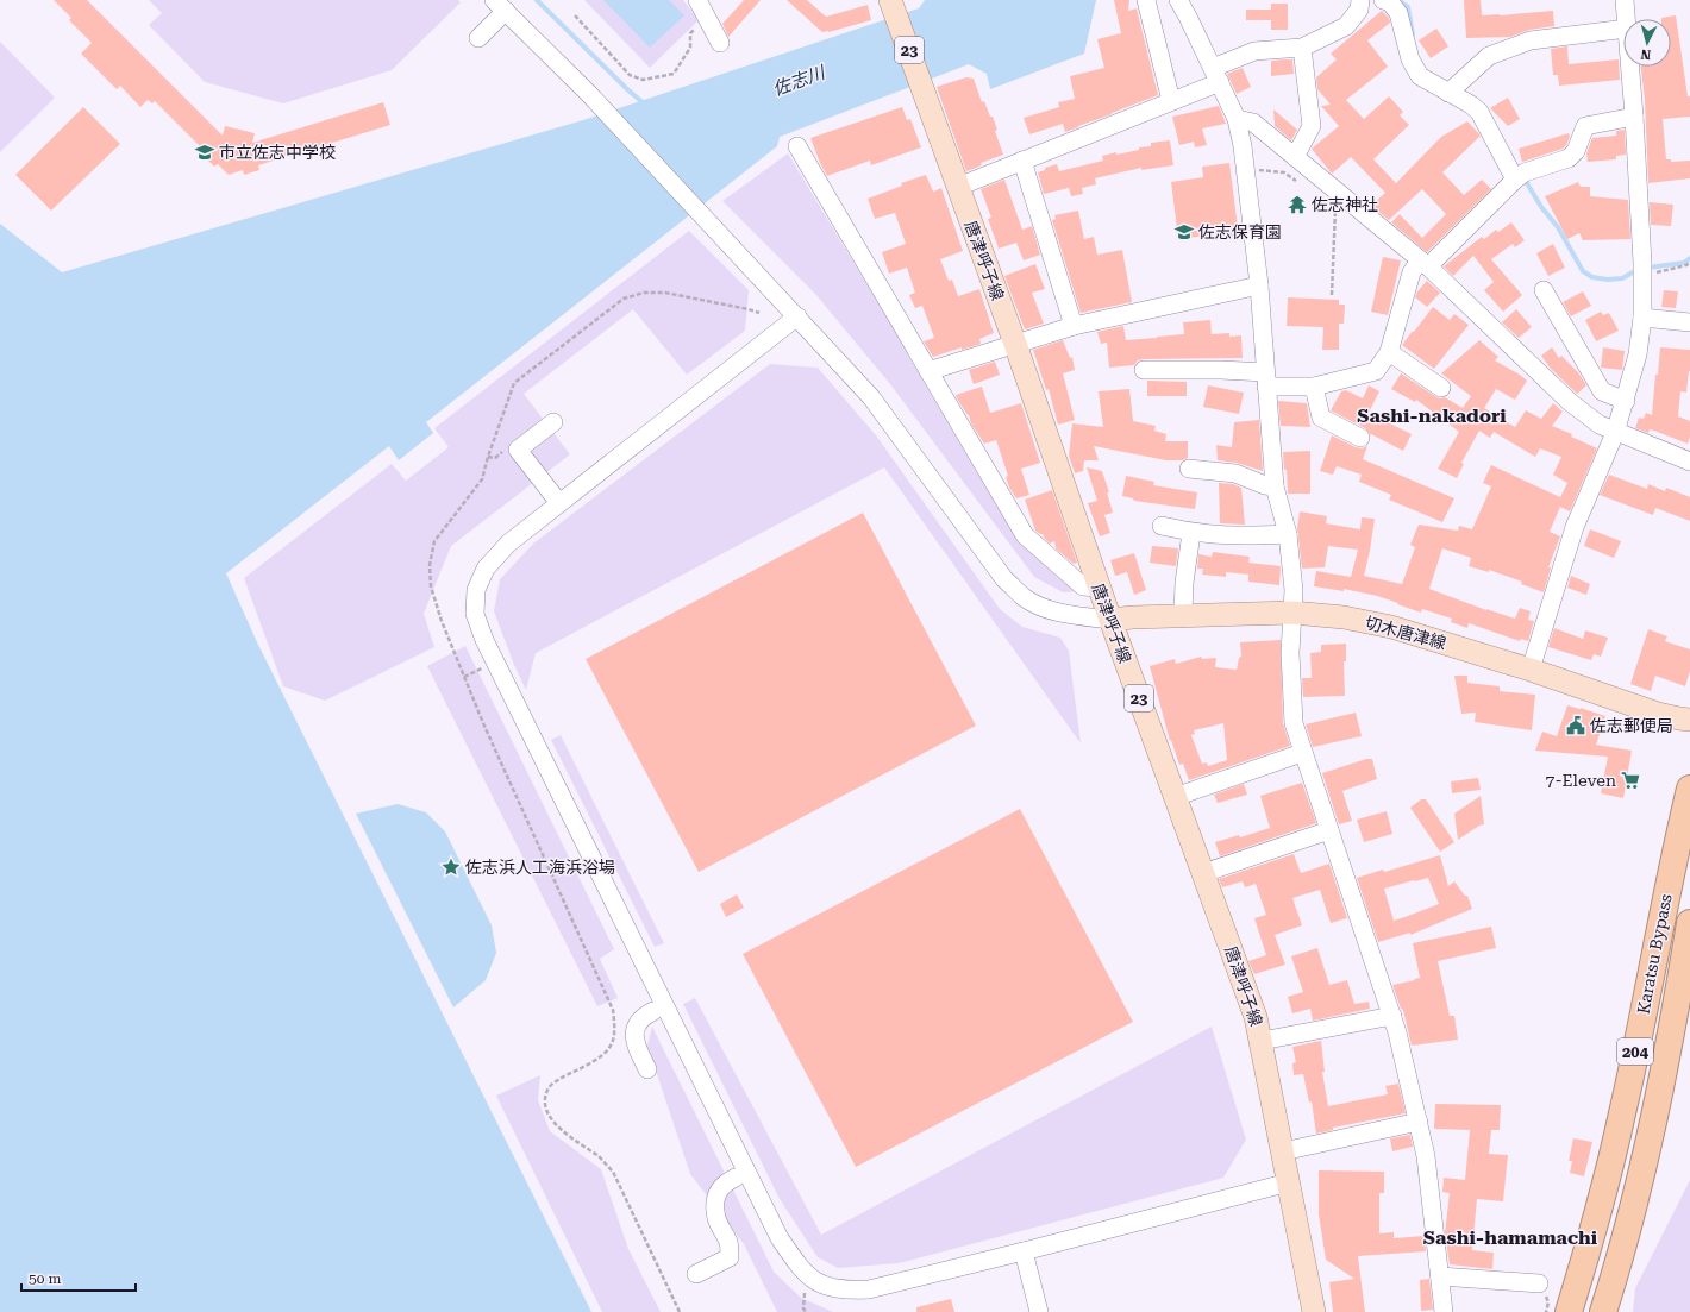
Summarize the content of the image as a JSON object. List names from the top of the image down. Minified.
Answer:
{"streets":{"highway":["Karatsu Bypass","204"],"main road":["23","唐津呼子線","切木唐津線"]},"crossings":[["唐津呼子線","切木唐津線"]],"districts":["Sashi-nakadori","Sashi-hamamachi"],"water":["佐志川"],"places":{"school or university":["市立佐志中学校","佐志保育園"],"temple":["佐志神社"],"public building":["佐志郵便局"],"supermarket":["7-Eleven"],"place":["佐志浜人工海浜浴場"]},"scale_bar":"50 m","north":"bottom"}
